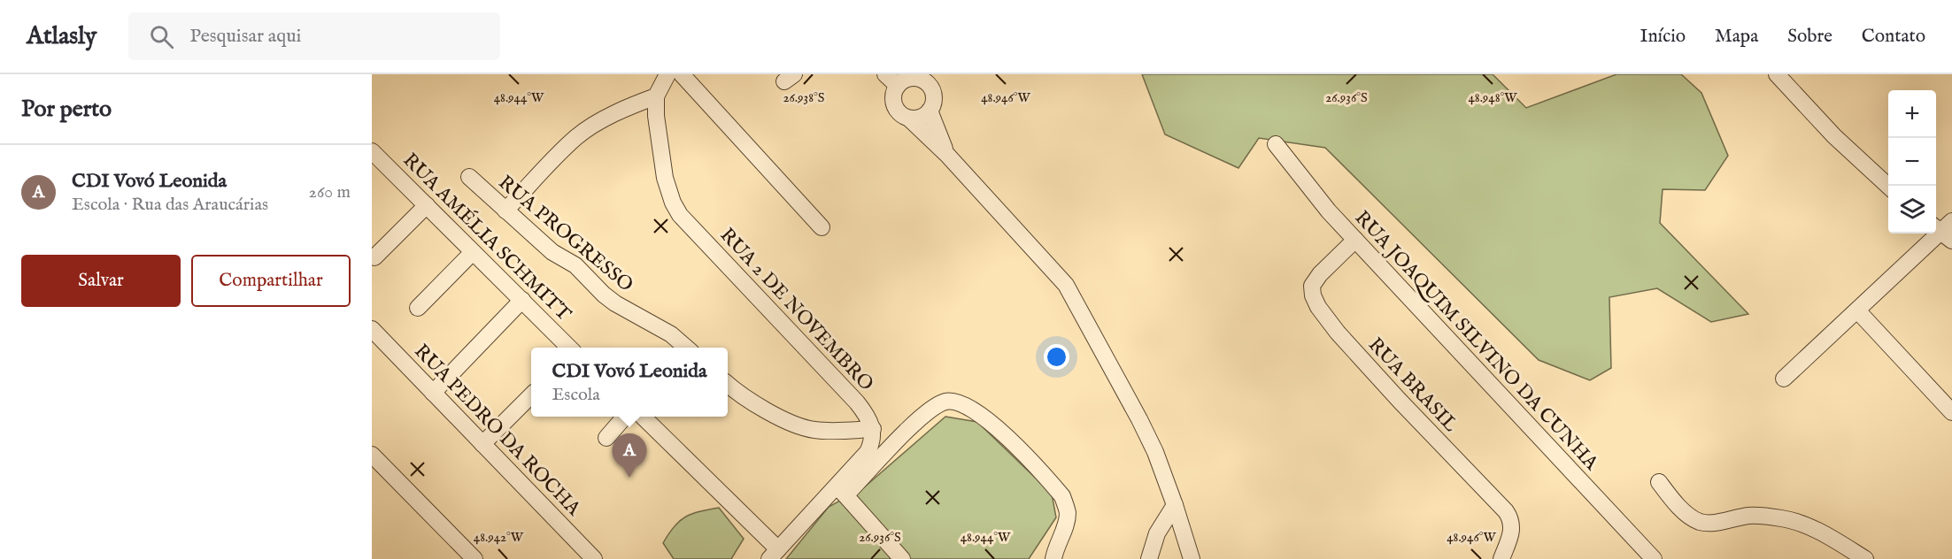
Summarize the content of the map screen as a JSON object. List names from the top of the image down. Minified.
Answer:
{"streets":{"street":["RUA PROGRESSO","RUA AMÉLIA SCHMITT","RUA 2 DE NOVEMBRO","RUA JOAQUIM SILVINO DA CUNHA","RUA BRASIL","RUA PEDRO DA ROCHA"]},"crossings":[["RUA JOAQUIM SILVINO DA CUNHA","RUA BRASIL"]],"page":{"header":"Atlasly","search":"Pesquisar aqui","nav":["Início","Mapa","Sobre","Contato"],"heading":"Por perto","map_buttons":["+","−"],"list":[{"mark":"A","name":"CDI Vovó Leonida","note":"Escola · Rua das Araucárias","value":"260 m"}],"buttons":["Salvar","Compartilhar"],"popup":["CDI Vovó Leonida","Escola"],"pins":"A"},"coordinates":["48.944°W","26.938°S","48.946°W","26.936°S","48.948°W","48.942°W"]}
